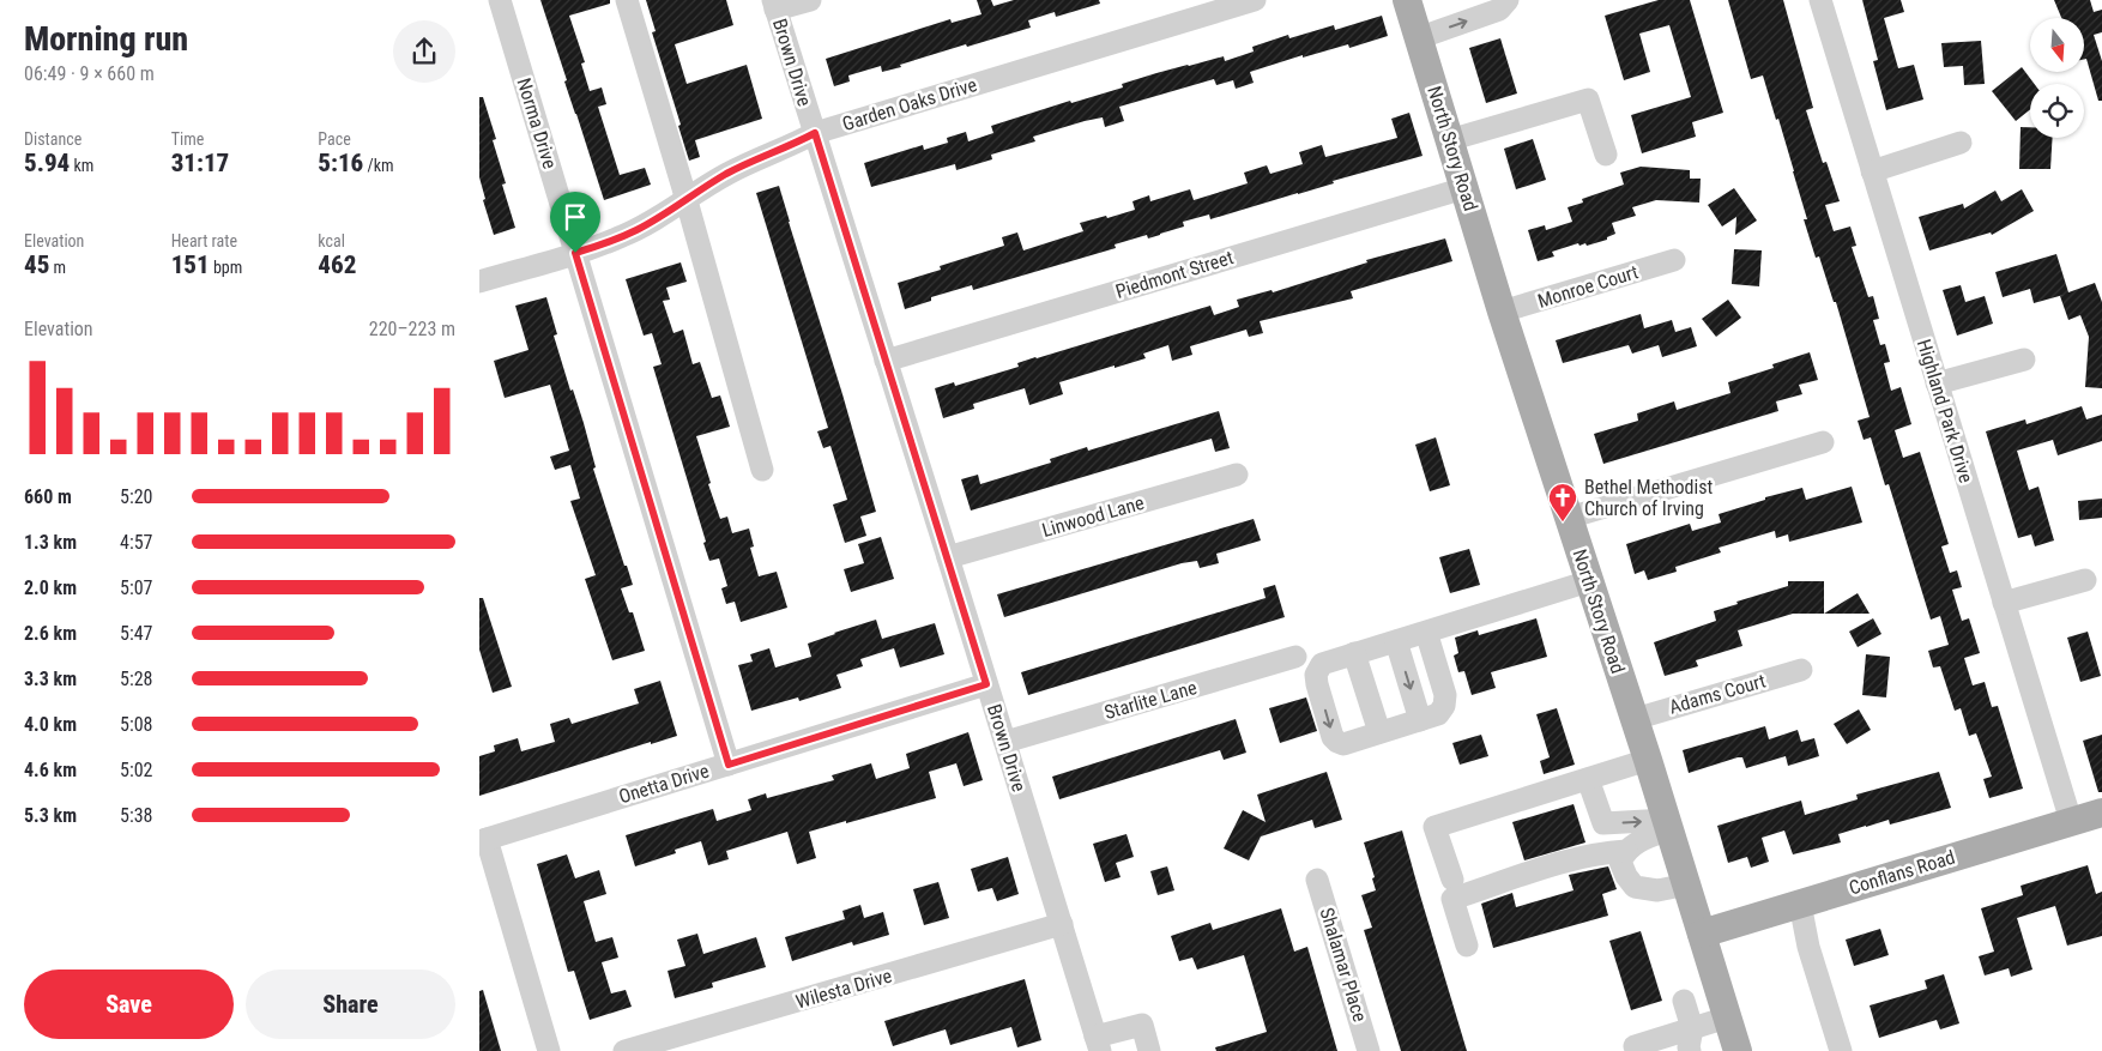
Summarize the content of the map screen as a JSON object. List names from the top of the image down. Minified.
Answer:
{"streets":{"main road":["North Story Road","Conflans Road"],"street":["Brown Drive","Garden Oaks Drive","Norma Drive","Piedmont Street","Monroe Court","Highland Park Drive","Linwood Lane","Adams Court","Starlite Lane","Onetta Drive","Shalamar Place","Wilesta Drive"]},"crossings":[["Brown Drive","Garden Oaks Drive"],["Brown Drive","Piedmont Street"],["Brown Drive","Linwood Lane"],["Brown Drive","Starlite Lane"],["Brown Drive","Onetta Drive"],["Brown Drive","Wilesta Drive"],["Garden Oaks Drive","Norma Drive"],["Norma Drive","Onetta Drive"],["North Story Road","Piedmont Street"],["North Story Road","Monroe Court"],["North Story Road","Adams Court"],["North Story Road","Conflans Road"],["Highland Park Drive","Conflans Road"]],"places":{"church":["Bethel Methodist Church of Irving"]},"north":"bottom","page":{"heading":["Morning run","06:49 · 9 × 660 m"],"stats":[["Distance","5.94 km"],["Time","31:17"],["Pace","5:16 /km"],["Elevation","45 m"],["Heart rate","151 bpm"],["kcal","462"]],"chart":["Elevation","220–223 m"],"list":[{"name":"660 m","note":"5:20"},{"name":"1.3 km","note":"4:57"},{"name":"2.0 km","note":"5:07"},{"name":"2.6 km","note":"5:47"},{"name":"3.3 km","note":"5:28"},{"name":"4.0 km","note":"5:08"},{"name":"4.6 km","note":"5:02"},{"name":"5.3 km","note":"5:38"}],"buttons":["Save","Share"]}}
